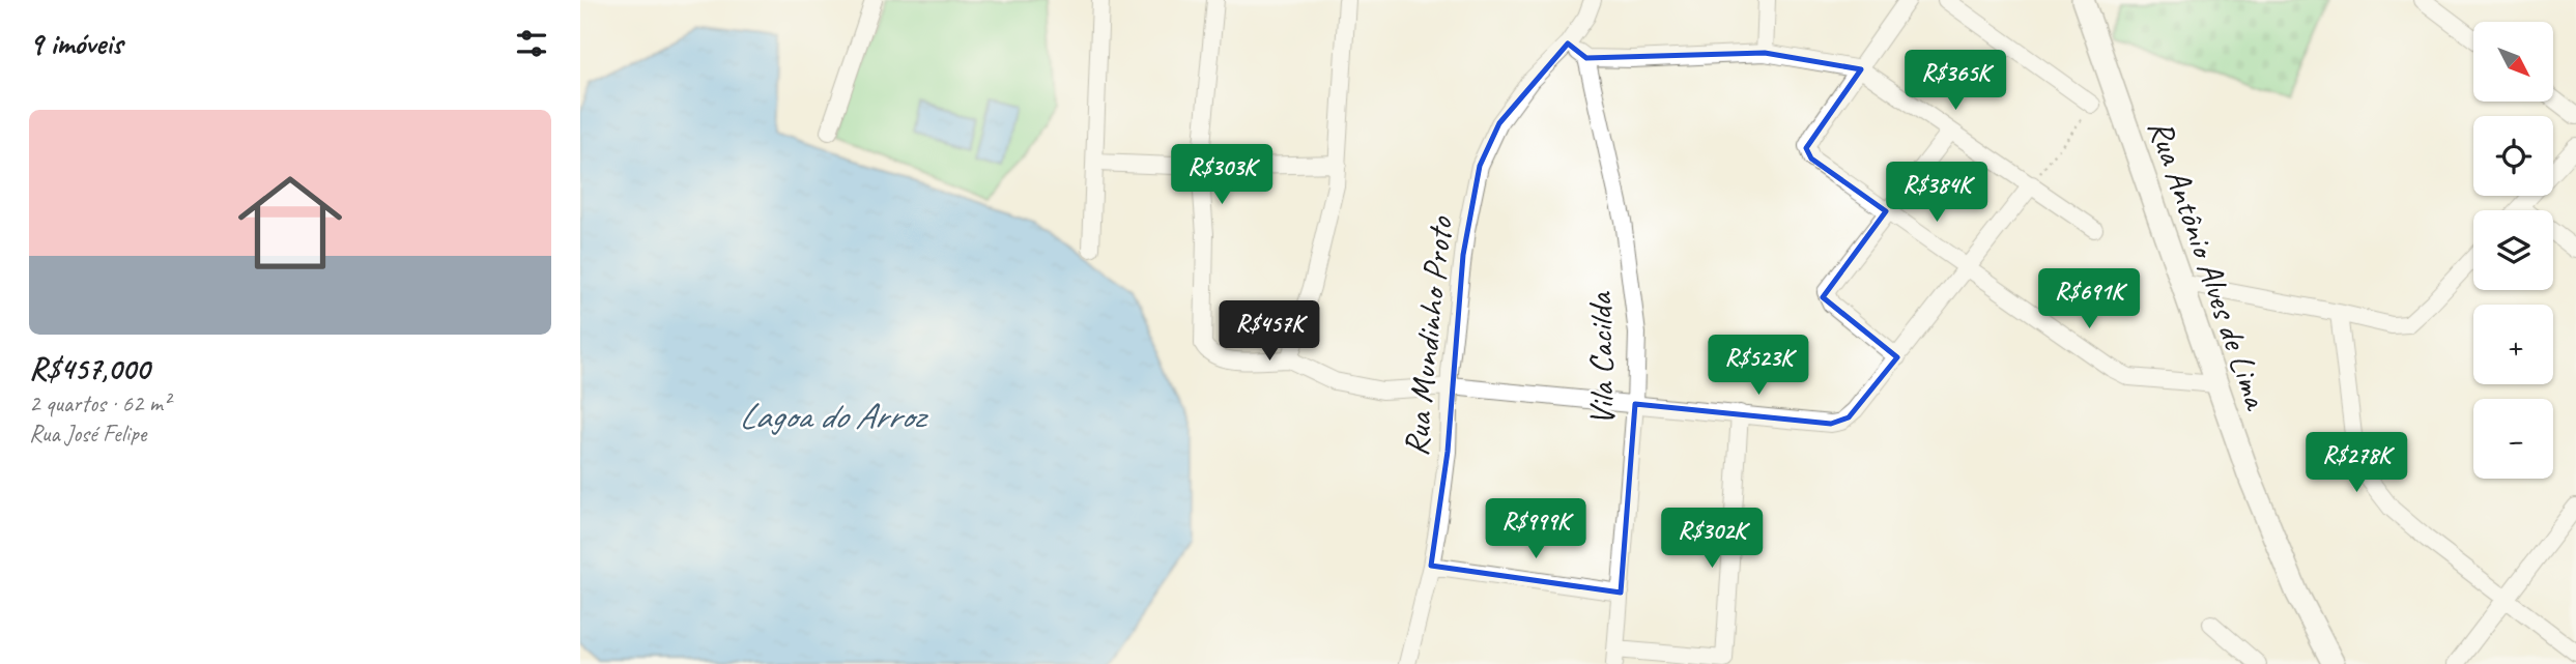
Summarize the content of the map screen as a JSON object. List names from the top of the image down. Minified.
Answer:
{"streets":{"main road":["Rua Antônio Alves de Lima"],"street":["Rua Mundinho Proto","Vila Cacilda"]},"water":["Lagoa do Arroz"],"north":"bottom right","page":{"heading":"9 imóveis","map_buttons":["+","−"],"price":["R$365K","R$303K","R$384K","R$691K","R$457K","R$523K","R$278K","R$999K","R$302K"],"list":[{"name":"R$457,000","note":"2 quartos · 62 m² · Rua José Felipe"}]}}
